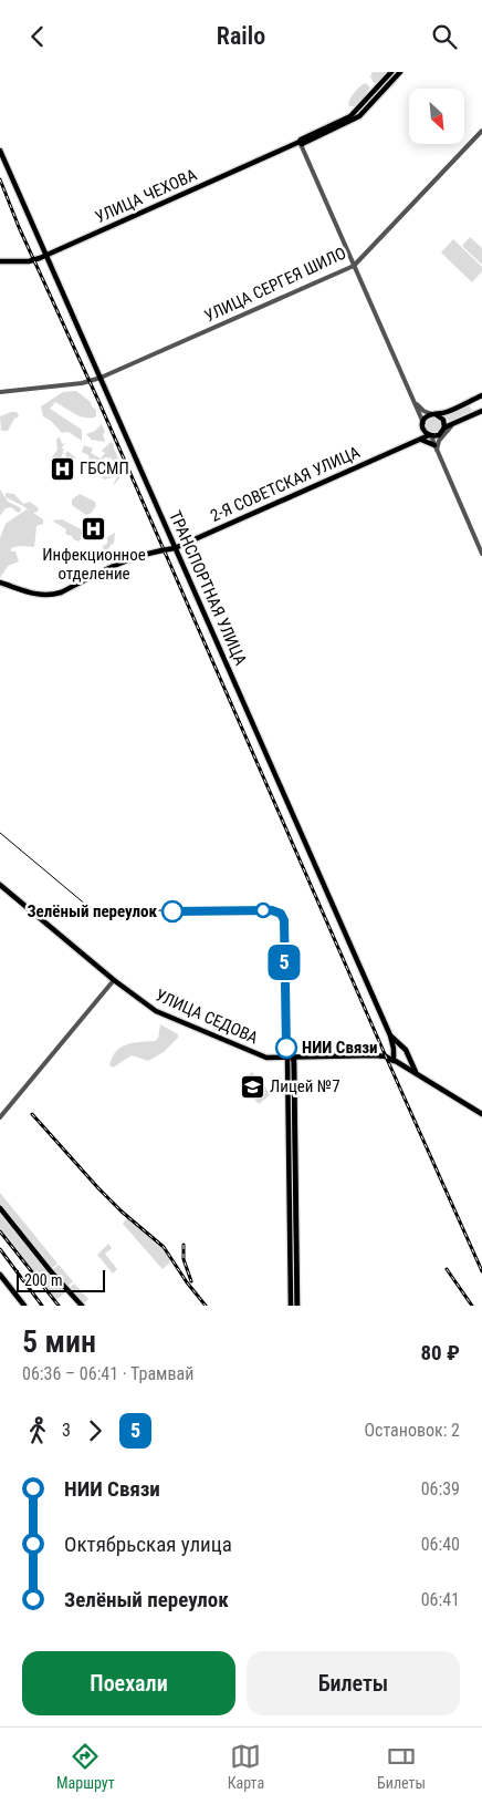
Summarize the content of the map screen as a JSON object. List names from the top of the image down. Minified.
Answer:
{"streets":{"main road":["УЛИЦА ЧЕХОВА","2-Я СОВЕТСКАЯ УЛИЦА","ТРАНСПОРТНАЯ УЛИЦА","УЛИЦА СЕДОВА"],"street":["УЛИЦА СЕРГЕЯ ШИЛО"]},"crossings":[["УЛИЦА ЧЕХОВА","ТРАНСПОРТНАЯ УЛИЦА"],["УЛИЦА СЕРГЕЯ ШИЛО","ТРАНСПОРТНАЯ УЛИЦА"],["2-Я СОВЕТСКАЯ УЛИЦА","ТРАНСПОРТНАЯ УЛИЦА"],["ТРАНСПОРТНАЯ УЛИЦА","УЛИЦА СЕДОВА"]],"places":{"hospital":["ГБСМП","Инфекционное отделение"],"other":["Зелёный переулок","НИИ Связи"],"school or university":["Лицей №7"]},"lines":["tram line 5"],"scale_bar":"200 m","north":"bottom right","page":{"header":"Railo","on_map":"5","scale":"200 m","heading":["5 мин","06:36 – 06:41 · Трамвай","80 ₽"],"legs":["3","5","Остановок: 2"],"list":[{"name":"НИИ Связи","value":"06:39"},{"name":"Октябрьская улица","value":"06:40"},{"name":"Зелёный переулок","value":"06:41"}],"buttons":["Поехали","Билеты"],"tabs":["Маршрут","Карта","Билеты"]}}
